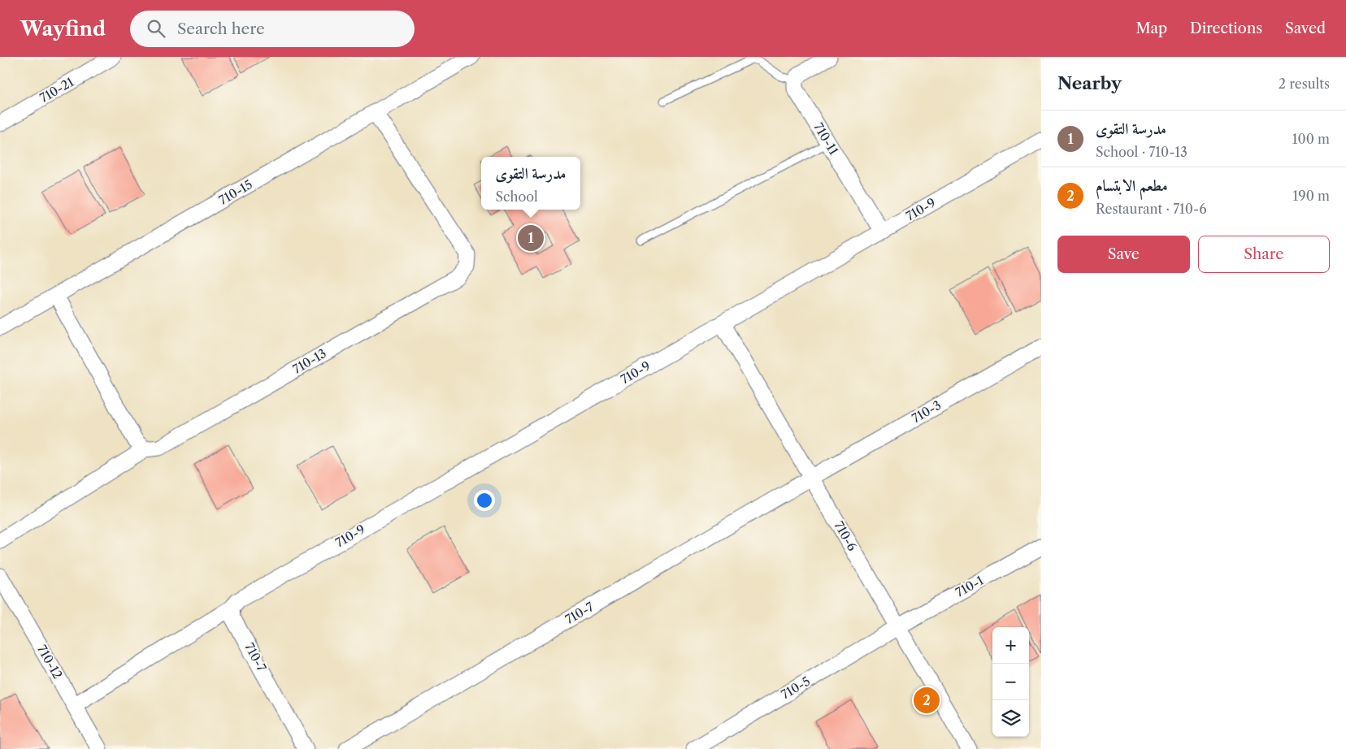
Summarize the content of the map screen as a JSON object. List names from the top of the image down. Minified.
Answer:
{"streets":{"street":["710-21","710-11","710-15","710-9","710-13","710-3","710-6","710-1","710-7","710-12","710-5"]},"crossings":[["710-11","710-9"],["710-15","710-13"],["710-9","710-6"],["710-9","710-7"],["710-9","710-12"],["710-3","710-6"],["710-3","710-7"],["710-6","710-1"],["710-6","710-7"],["710-6","710-5"],["710-1","710-5"]],"page":{"header":"Wayfind","search":"Search here","nav":["Map","Directions","Saved"],"heading":["Nearby","2 results"],"list":[{"mark":"1","name":"مدرسة التقوى","note":"School · 710-13","value":"100 m"},{"mark":"2","name":"مطعم الابتسام","note":"Restaurant · 710-6","value":"190 m"}],"popup":["مدرسة التقوى","School"],"pins":["1","2"],"buttons":["Save","Share"],"map_buttons":["+","−"]}}
